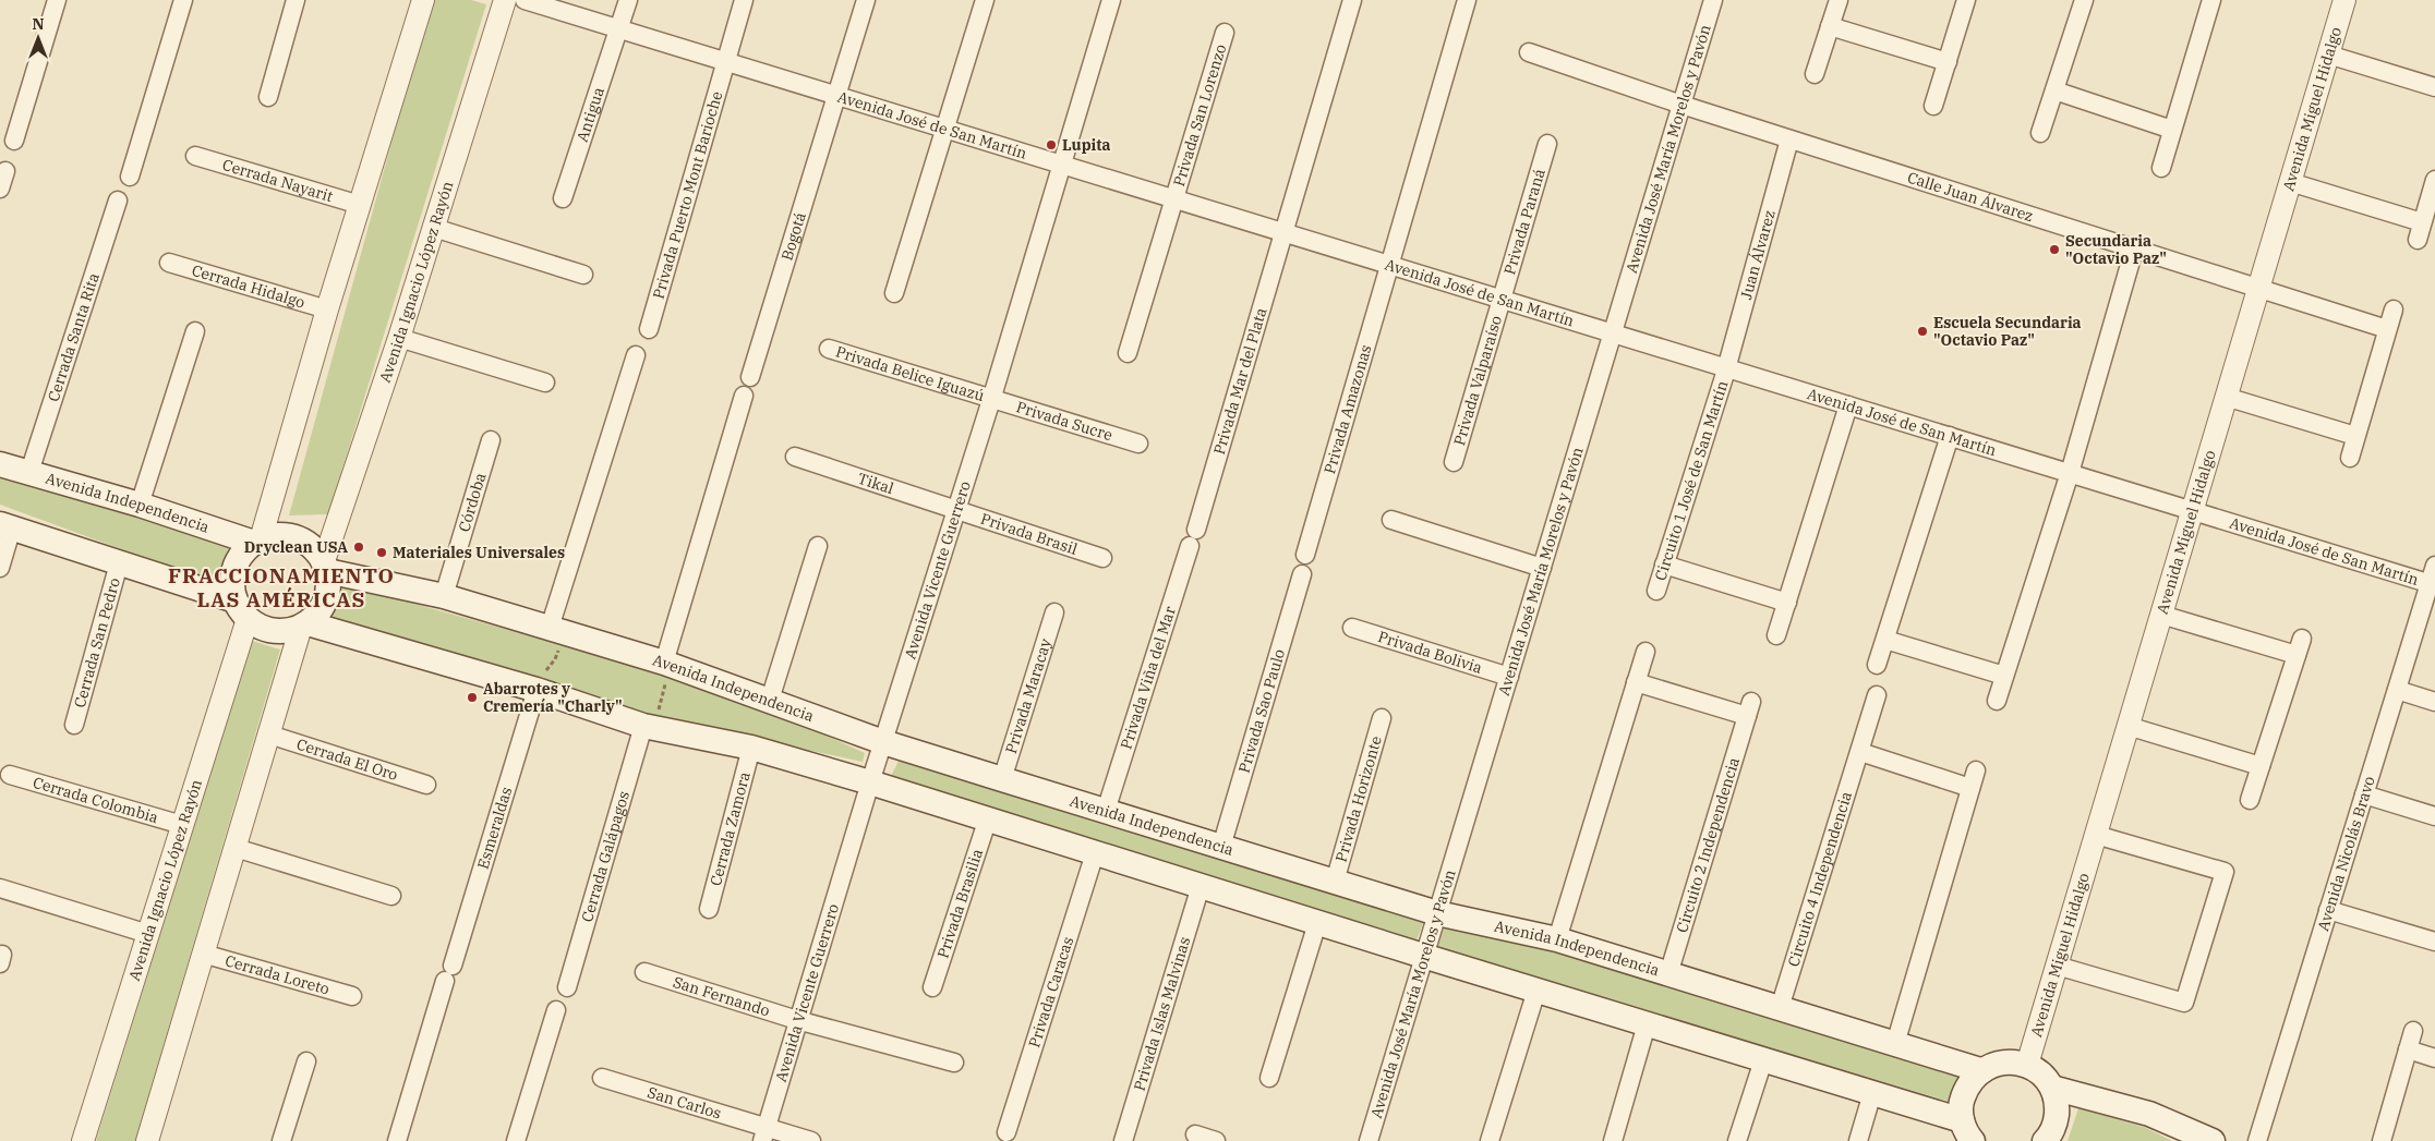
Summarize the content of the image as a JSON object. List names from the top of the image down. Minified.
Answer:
{"streets":{"main road":["Avenida Independencia"],"street":["Avenida Miguel Hidalgo","Antigua","Privada San Lorenzo","Avenida José de San Martín","Avenida José María Morelos y Pavón","Cerrada Nayarit","Privada Puerto Mont Barioche","Calle Juan Álvarez","Privada Paraná","Bogotá","Juan Álvarez","Avenida Ignacio López Rayón","Cerrada Hidalgo","Cerrada Santa Rita","Privada Belice Iguazú","Privada Valparaíso","Privada Mar del Plata","Privada Amazonas","Privada Sucre","Circuito 1 José de San Martín","Tikal","Córdoba","Privada Brasil","Avenida Vicente Guerrero","Cerrada San Pedro","Privada Bolivia","Privada Viña del Mar","Privada Maracay","Privada Sao Paulo","Cerrada El Oro","Cerrada Colombia","Privada Horizonte","Esmeraldas","Cerrada Zamora","Circuito 2 Independencia","Avenida Nicolás Bravo","Cerrada Galápagos","Circuito 4 Independencia","Privada Brasilia","Cerrada Loreto","Privada Caracas","San Fernando","Privada Islas Malvinas","San Carlos"]},"crossings":[["Avenida Miguel Hidalgo","Avenida José de San Martín"],["Avenida Miguel Hidalgo","Calle Juan Álvarez"],["Antigua","Avenida José de San Martín"],["Privada San Lorenzo","Avenida José de San Martín"],["Avenida José de San Martín","Avenida José María Morelos y Pavón"],["Avenida José de San Martín","Privada Puerto Mont Barioche"],["Avenida José de San Martín","Privada Paraná"],["Avenida José de San Martín","Bogotá"],["Avenida José de San Martín","Juan Álvarez"],["Avenida José de San Martín","Privada Valparaíso"],["Avenida José de San Martín","Privada Mar del Plata"],["Avenida José de San Martín","Privada Amazonas"],["Avenida José de San Martín","Circuito 1 José de San Martín"],["Avenida José de San Martín","Avenida Vicente Guerrero"],["Avenida José de San Martín","Avenida Nicolás Bravo"],["Avenida José María Morelos y Pavón","Calle Juan Álvarez"],["Avenida José María Morelos y Pavón","Avenida Independencia"],["Avenida José María Morelos y Pavón","Privada Bolivia"],["Calle Juan Álvarez","Juan Álvarez"],["Privada Paraná","Privada Valparaíso"],["Juan Álvarez","Circuito 1 José de San Martín"],["Avenida Ignacio López Rayón","Avenida Independencia"],["Avenida Ignacio López Rayón","Cerrada Colombia"],["Cerrada Santa Rita","Avenida Independencia"],["Privada Belice Iguazú","Privada Sucre"],["Privada Belice Iguazú","Avenida Vicente Guerrero"],["Privada Mar del Plata","Privada Viña del Mar"],["Privada Sucre","Avenida Vicente Guerrero"],["Tikal","Privada Brasil"],["Tikal","Avenida Vicente Guerrero"],["Avenida Independencia","Córdoba"],["Avenida Independencia","Avenida Vicente Guerrero"],["Avenida Independencia","Privada Viña del Mar"],["Avenida Independencia","Privada Maracay"],["Avenida Independencia","Privada Sao Paulo"],["Avenida Independencia","Privada Horizonte"],["Avenida Independencia","Circuito 2 Independencia"],["Avenida Independencia","Circuito 4 Independencia"],["Privada Brasil","Avenida Vicente Guerrero"],["Avenida Vicente Guerrero","San Fernando"],["Avenida Vicente Guerrero","San Carlos"]],"districts":["FRACCIONAMIENTO LAS AMÉRICAS"],"places":["Lupita","Secundaria \"Octavio Paz\"","Escuela Secundaria \"Octavio Paz\"","Dryclean USA","Materiales Universales","Abarrotes y Cremería \"Charly\""],"north":"top"}
